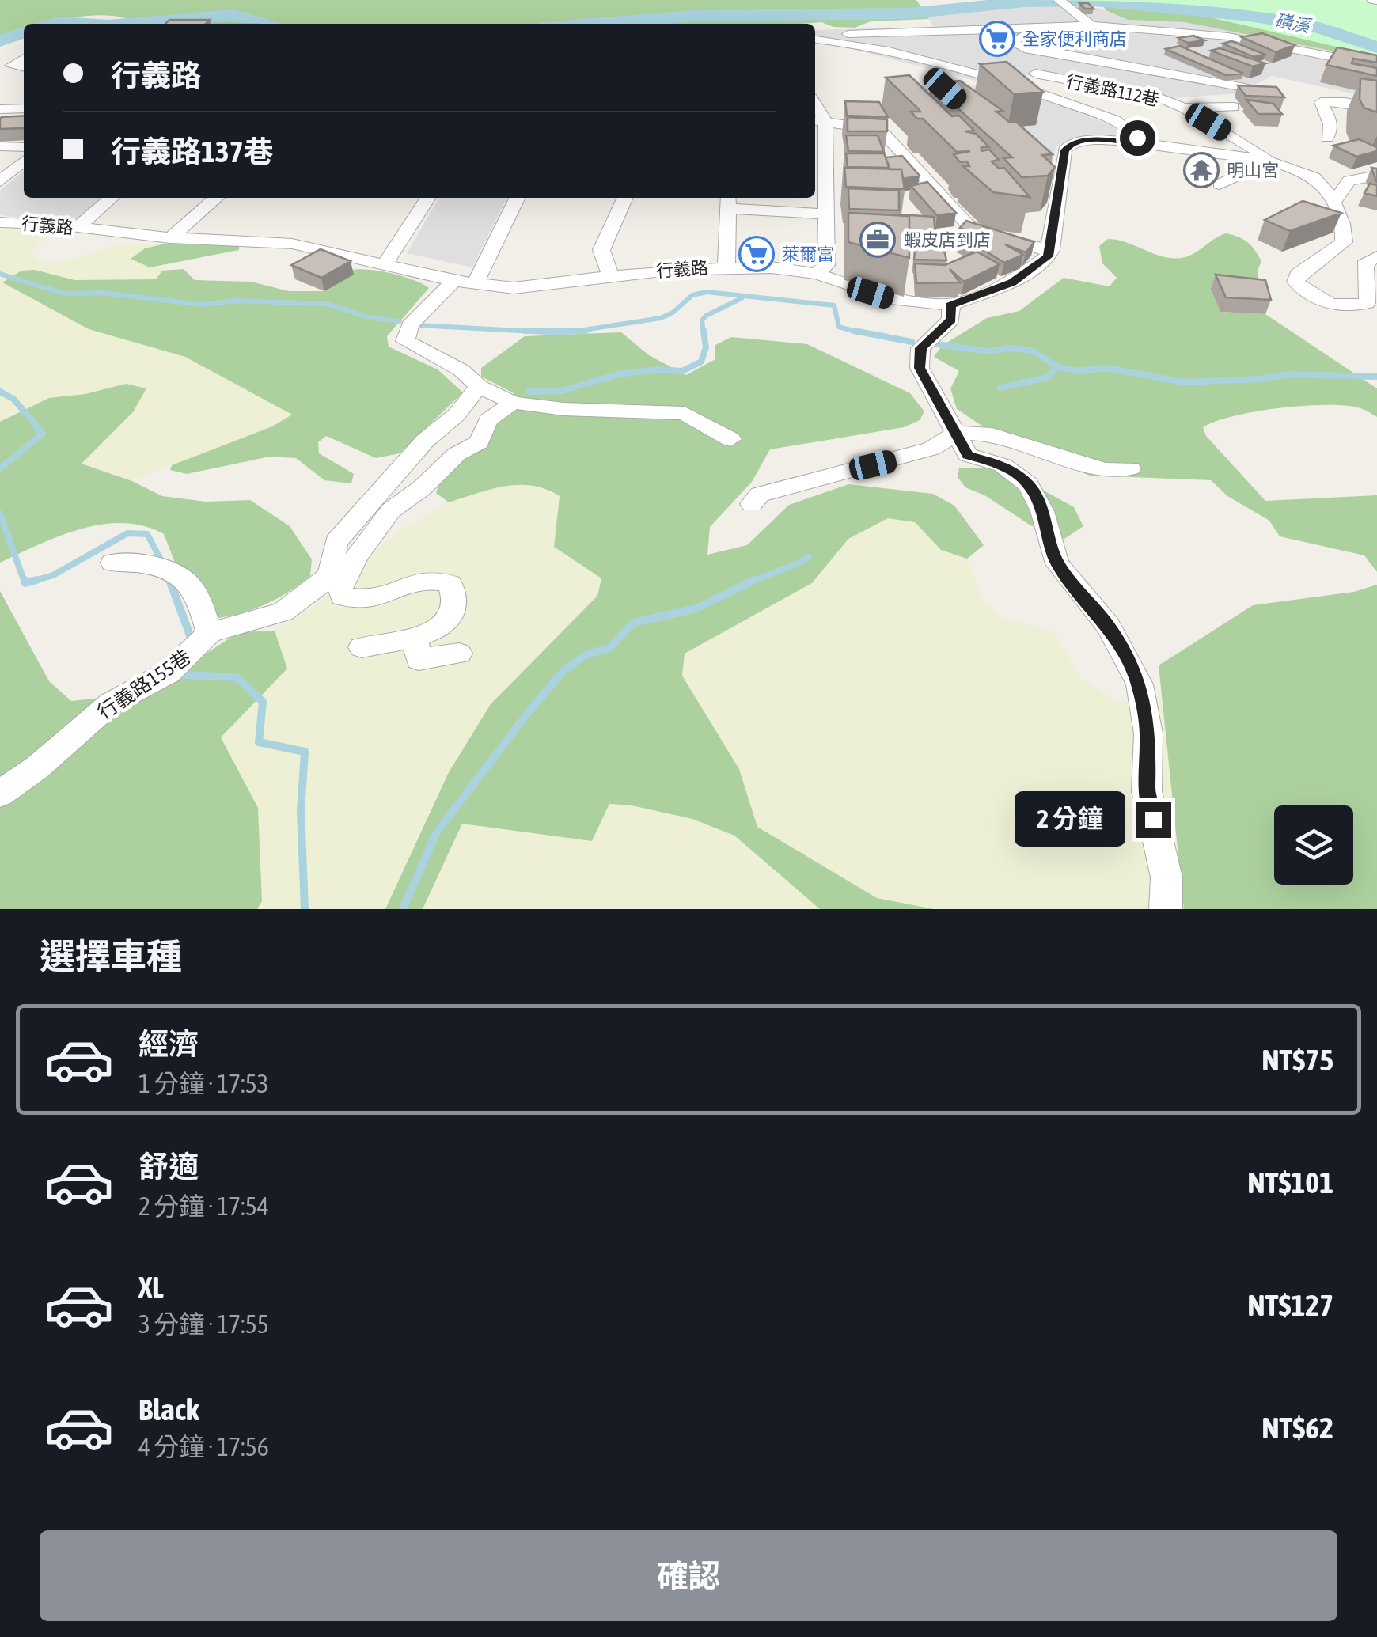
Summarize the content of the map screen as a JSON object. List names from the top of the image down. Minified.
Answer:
{"streets":{"street":["行義路112巷","行義路","行義路155巷"]},"water":["磺溪"],"places":{"supermarket":["全家便利商店","萊爾富"],"temple":["明山宮"],"office":["蝦皮店到店"]},"page":{"banner":["行義路","行義路137巷"],"bubble":"2 分鐘","heading":"選擇車種","list":[{"name":"經濟","note":"1 分鐘 · 17:53","value":"NT$75"},{"name":"舒適","note":"2 分鐘 · 17:54","value":"NT$101"},{"name":"XL","note":"3 分鐘 · 17:55","value":"NT$127"},{"name":"Black","note":"4 分鐘 · 17:56","value":"NT$62"}],"buttons":"確認"}}
